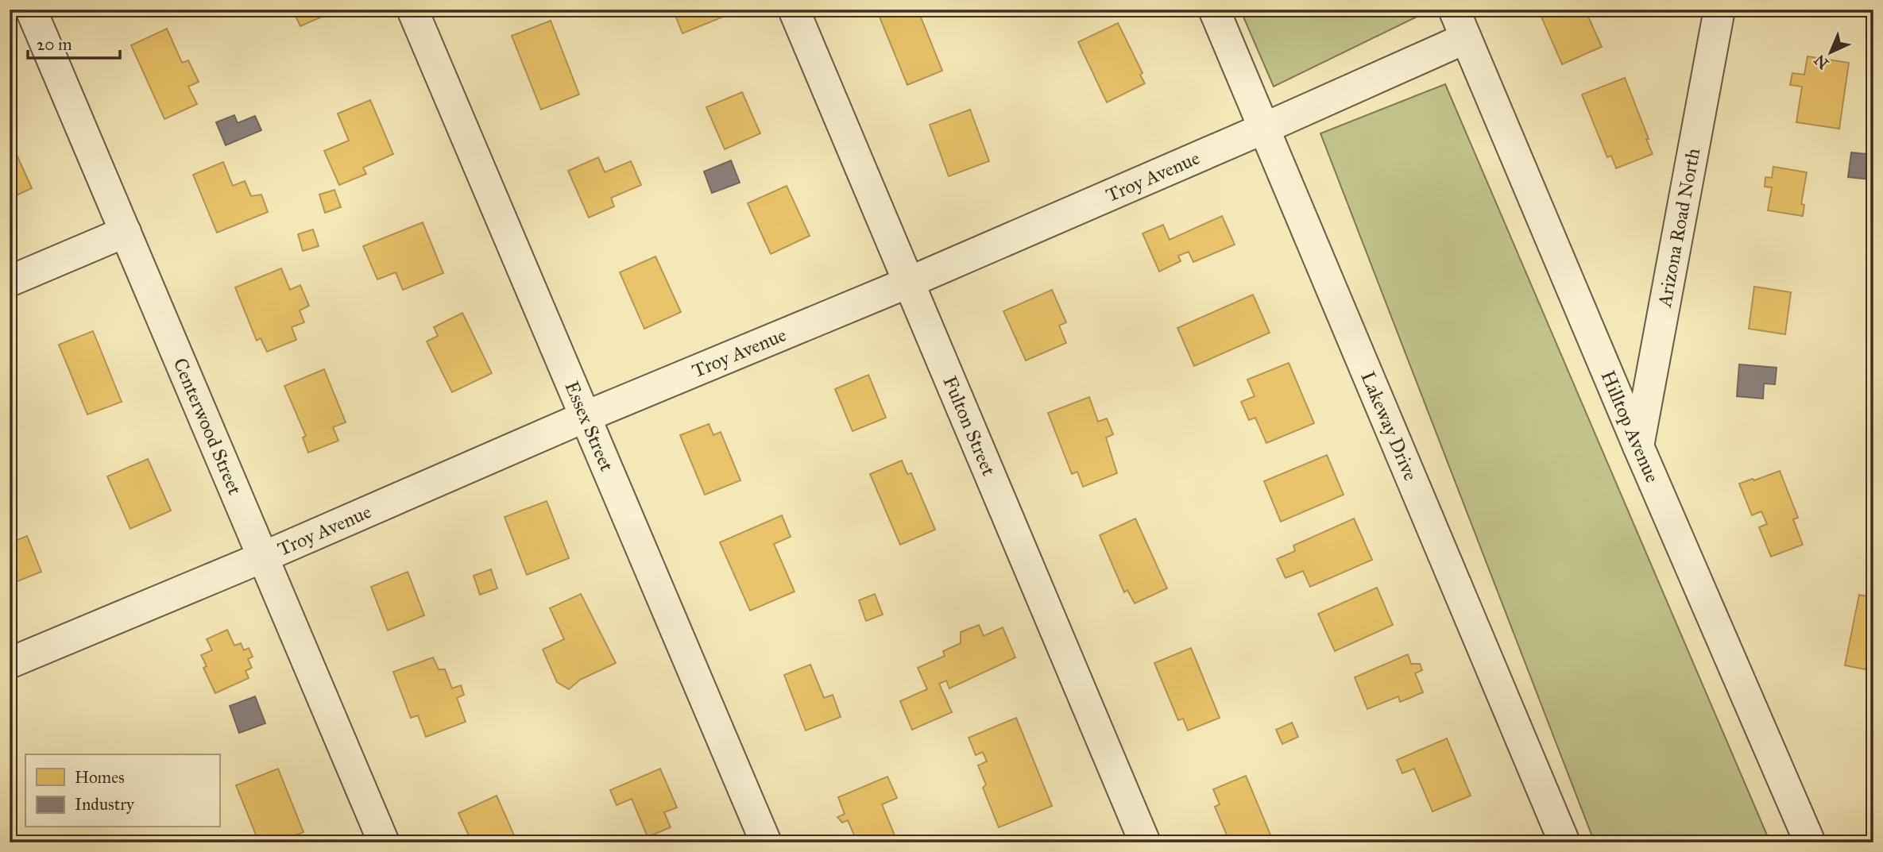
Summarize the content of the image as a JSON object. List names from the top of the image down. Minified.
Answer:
{"streets":{"street":["Troy Avenue","Arizona Road North","Essex Street","Fulton Street","Centerwood Street","Lakeway Drive","Hilltop Avenue"]},"crossings":[["Troy Avenue","Essex Street"],["Troy Avenue","Fulton Street"],["Troy Avenue","Centerwood Street"],["Troy Avenue","Lakeway Drive"],["Troy Avenue","Hilltop Avenue"],["Arizona Road North","Hilltop Avenue"]],"legend":["Homes","Industry"],"scale_bar":"20 m","north":"bottom left"}
